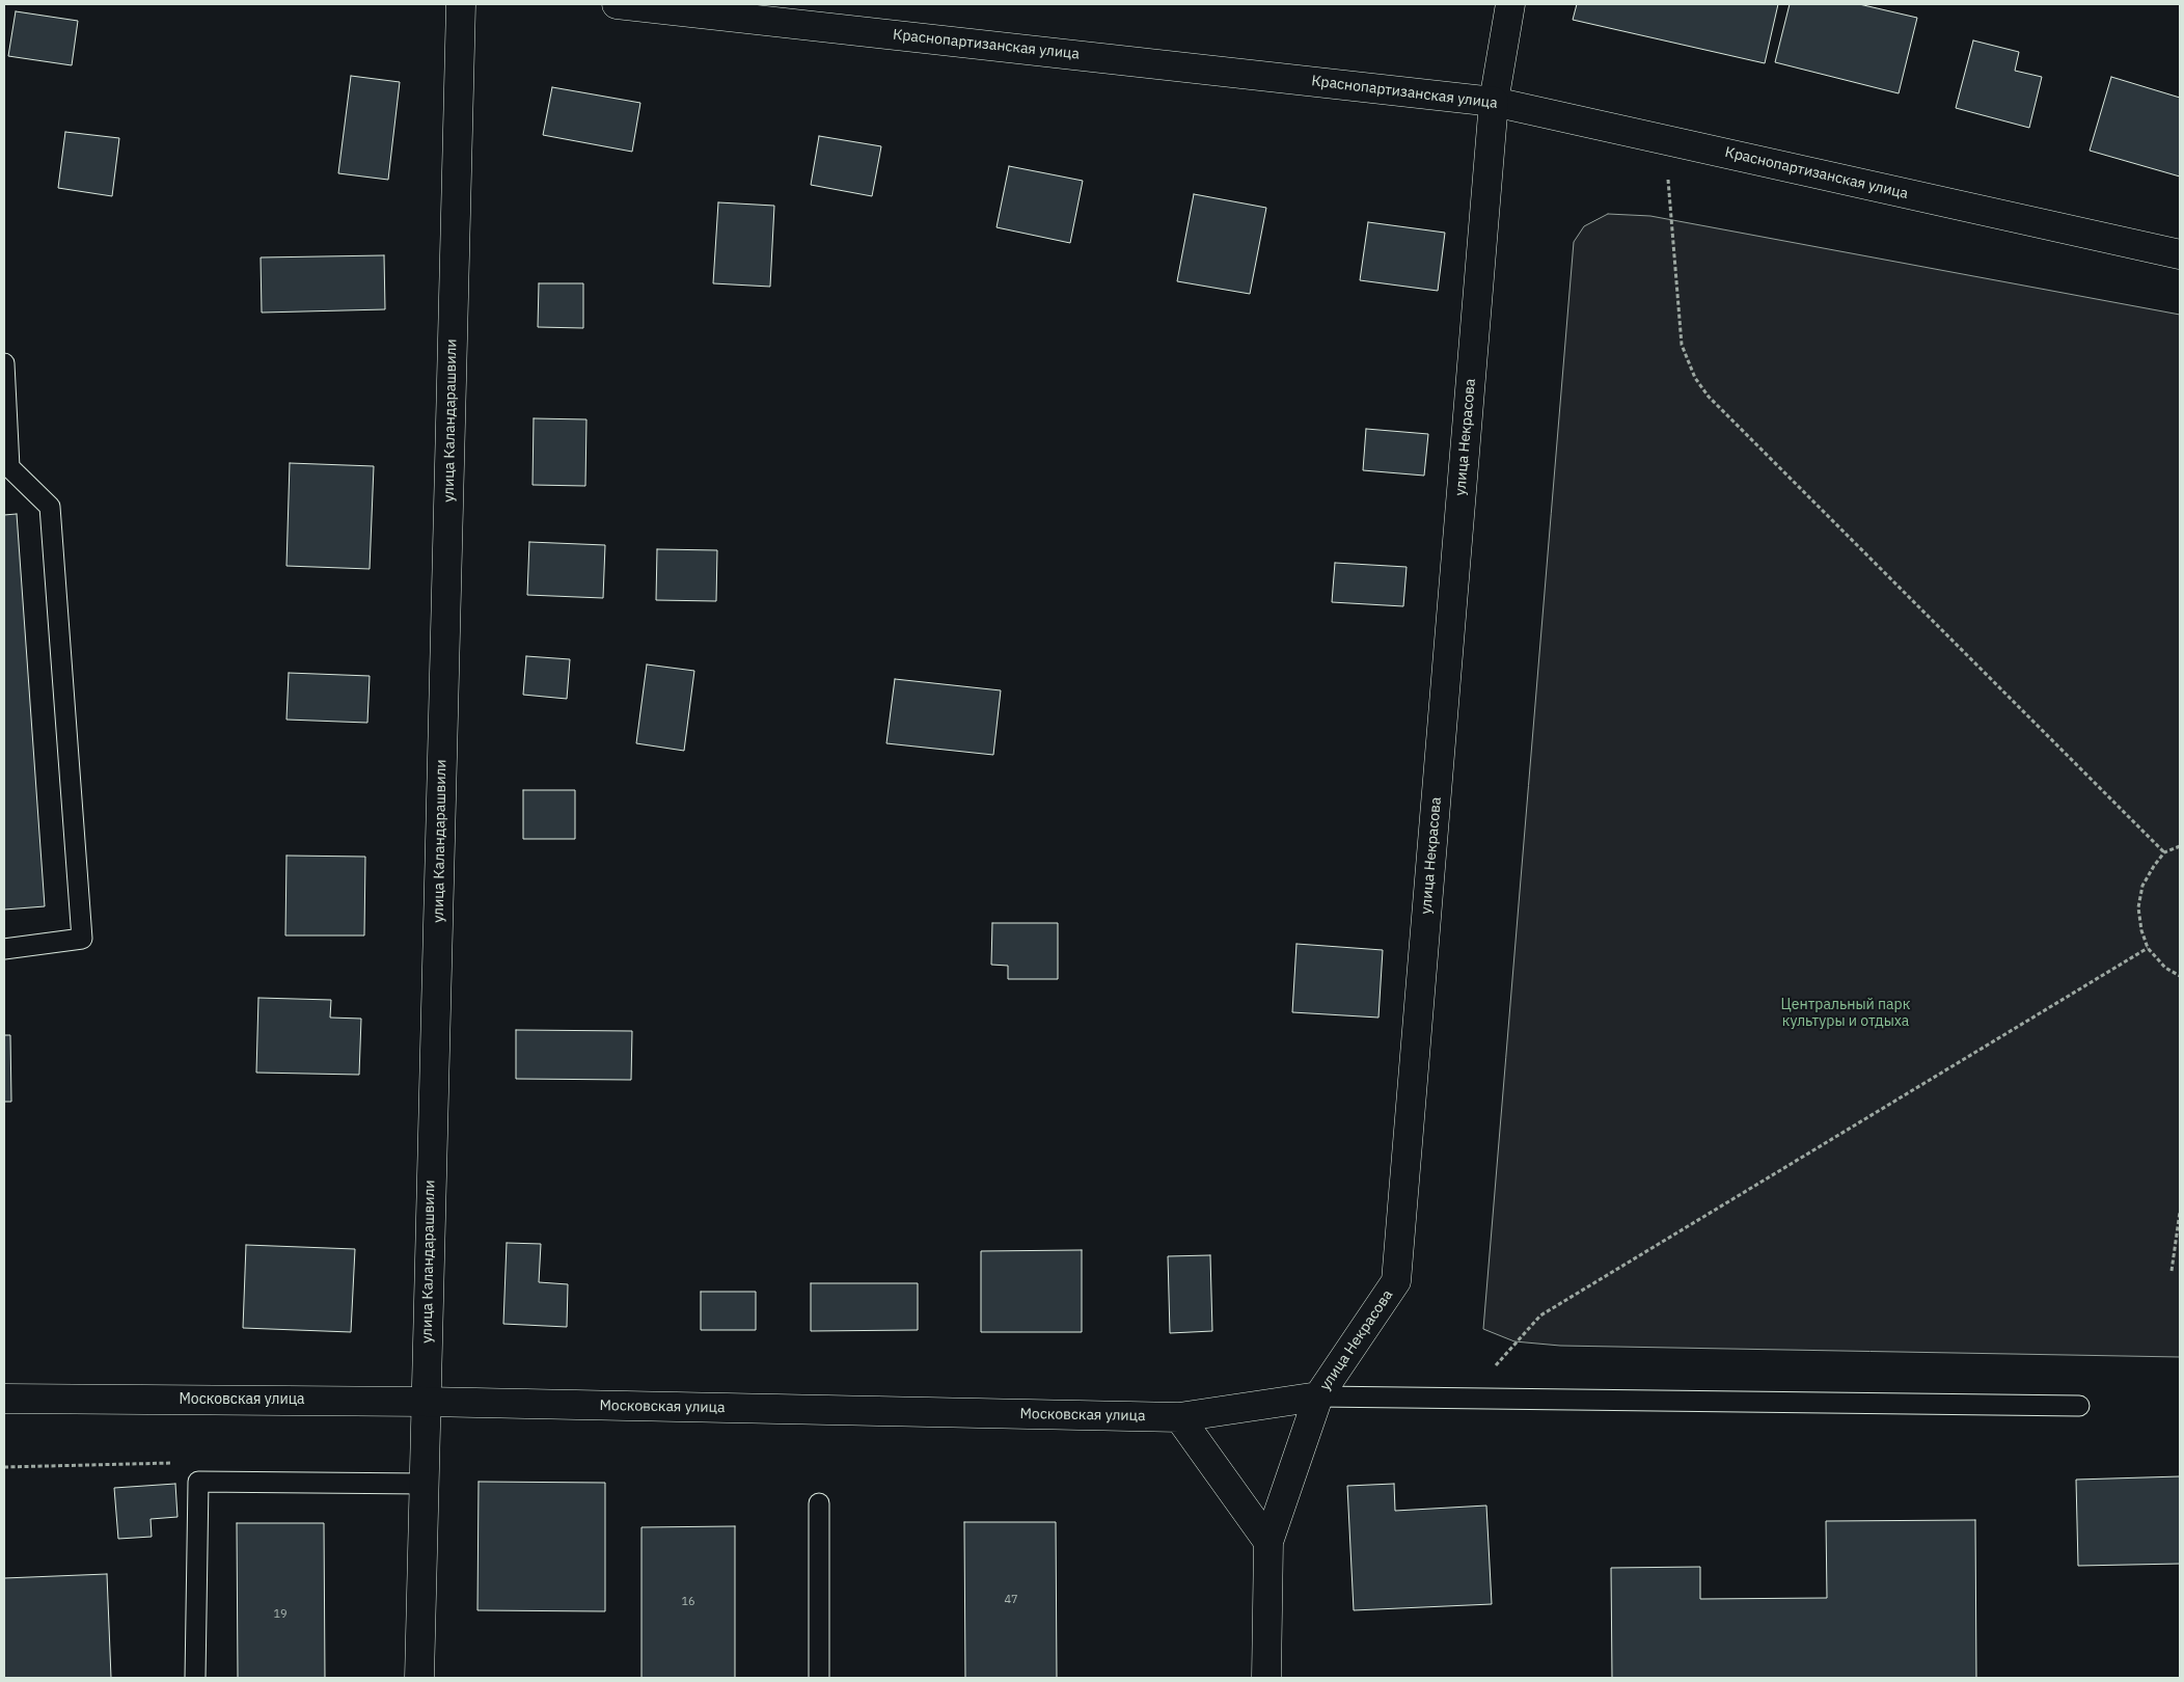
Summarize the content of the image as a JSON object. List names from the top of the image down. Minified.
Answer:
{"streets":{"street":["Краснопартизанская улица","улица Каландарашвили","улица Некрасова","Московская улица"]},"crossings":[["Краснопартизанская улица","улица Некрасова"],["улица Каландарашвили","Московская улица"],["улица Некрасова","Московская улица"]],"parks":["Центральный парк культуры и отдыха"],"house_numbers":["47","16","19"]}
